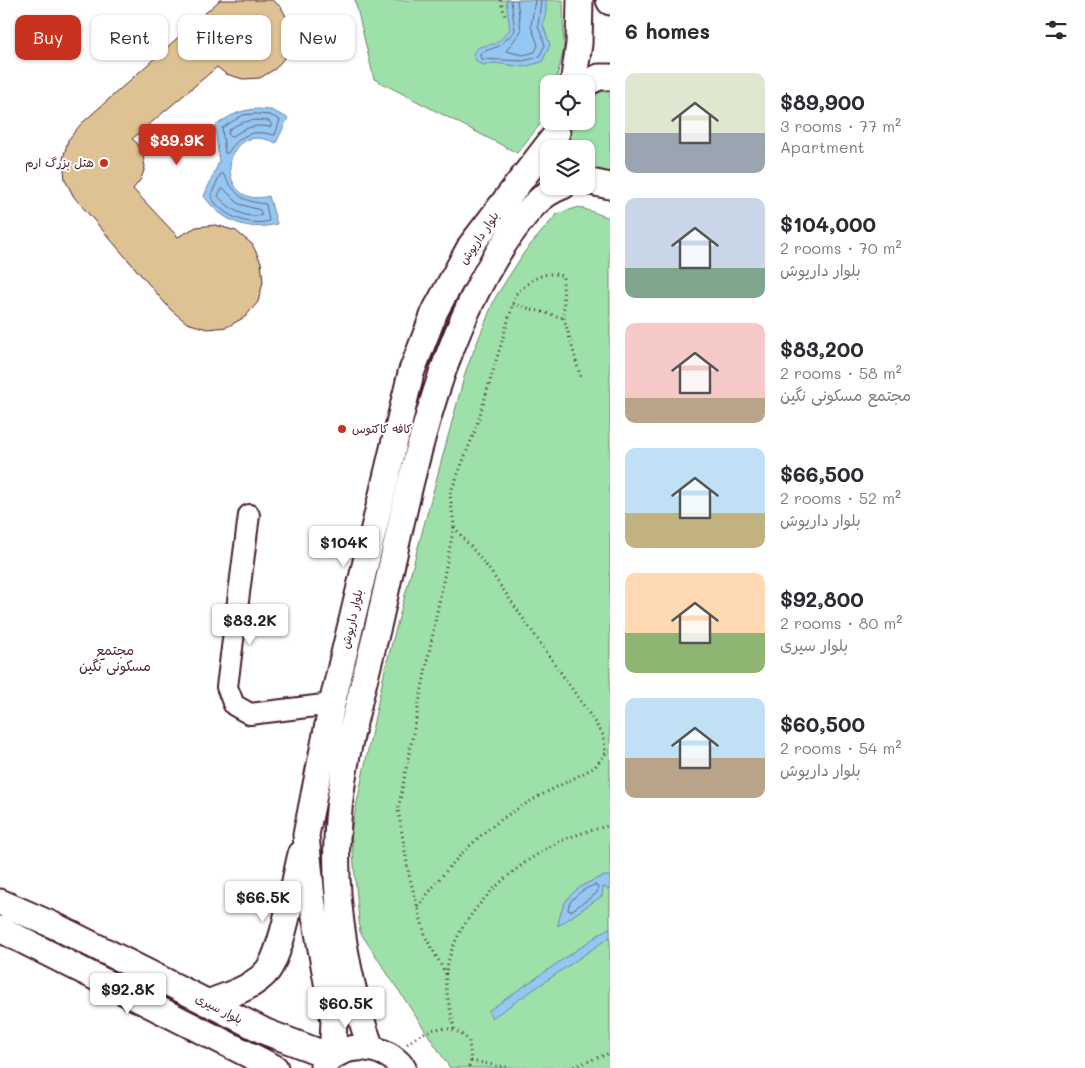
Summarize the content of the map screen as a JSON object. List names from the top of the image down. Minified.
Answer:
{"streets":{"main road":["بلوار داریوش","بلوار سیری"]},"crossings":[["بلوار داریوش","بلوار سیری"]],"districts":["مجتمع مسکونی نگین"],"places":["هتل بزرگ ارم","کافه کاکتوس"],"page":{"heading":"6 homes","chip":["Buy","Rent","Filters","New"],"list":[{"name":"$89,900","note":"3 rooms · 77 m² · Apartment"},{"name":"$104,000","note":"2 rooms · 70 m² · بلوار داریوش"},{"name":"$83,200","note":"2 rooms · 58 m² · مجتمع مسکونی نگین"},{"name":"$66,500","note":"2 rooms · 52 m² · بلوار داریوش"},{"name":"$92,800","note":"2 rooms · 80 m² · بلوار سیری"},{"name":"$60,500","note":"2 rooms · 54 m² · بلوار داریوش"}],"price":["$89.9K","$104K","$83.2K","$66.5K","$92.8K","$60.5K"]}}
